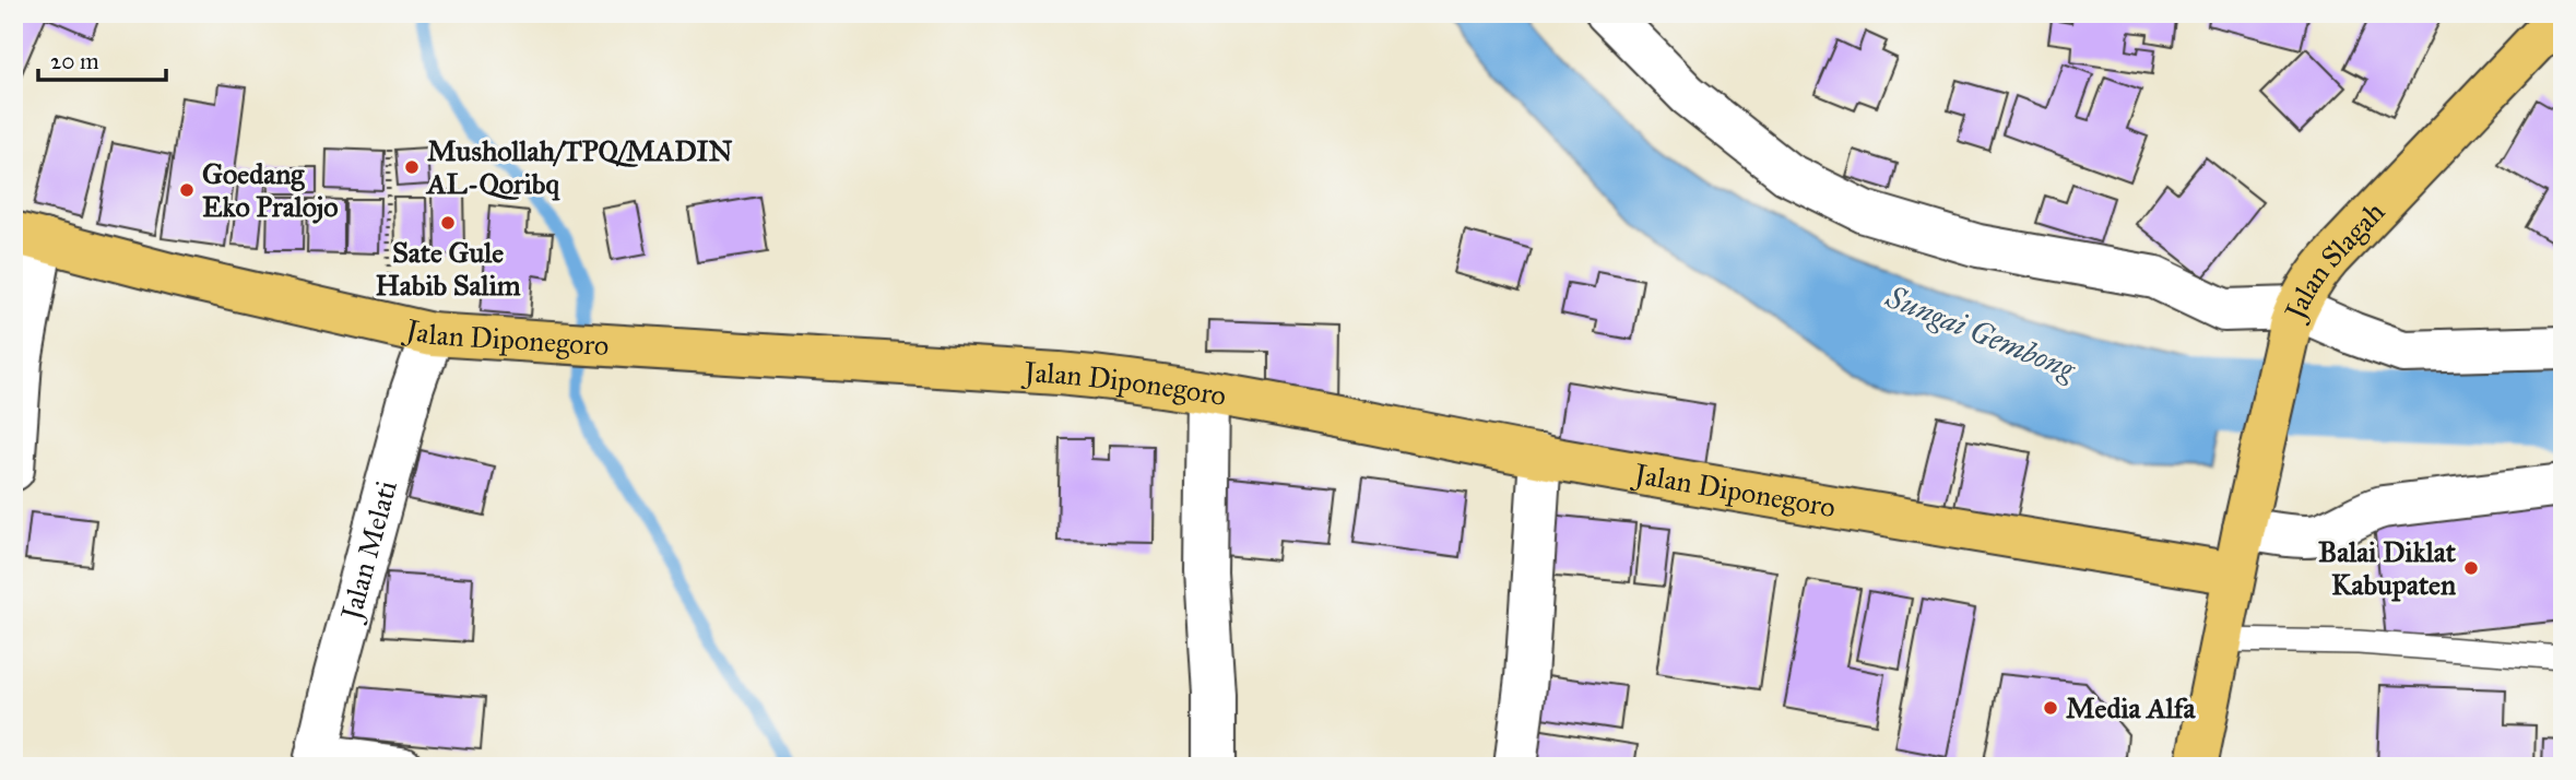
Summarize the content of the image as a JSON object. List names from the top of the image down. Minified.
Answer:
{"streets":{"main road":["Jalan Slagah","Jalan Diponegoro"],"street":["Jalan Melati"]},"crossings":[["Jalan Slagah","Jalan Diponegoro"],["Jalan Diponegoro","Jalan Melati"]],"water":["Sungai Gembong"],"places":["Mushollah/TPQ/MADIN AL-Qoribq","Goedang Eko Pralojo","Sate Gule Habib Salim","Balai Diklat Kabupaten","Media Alfa"],"scale_bar":"20 m"}
